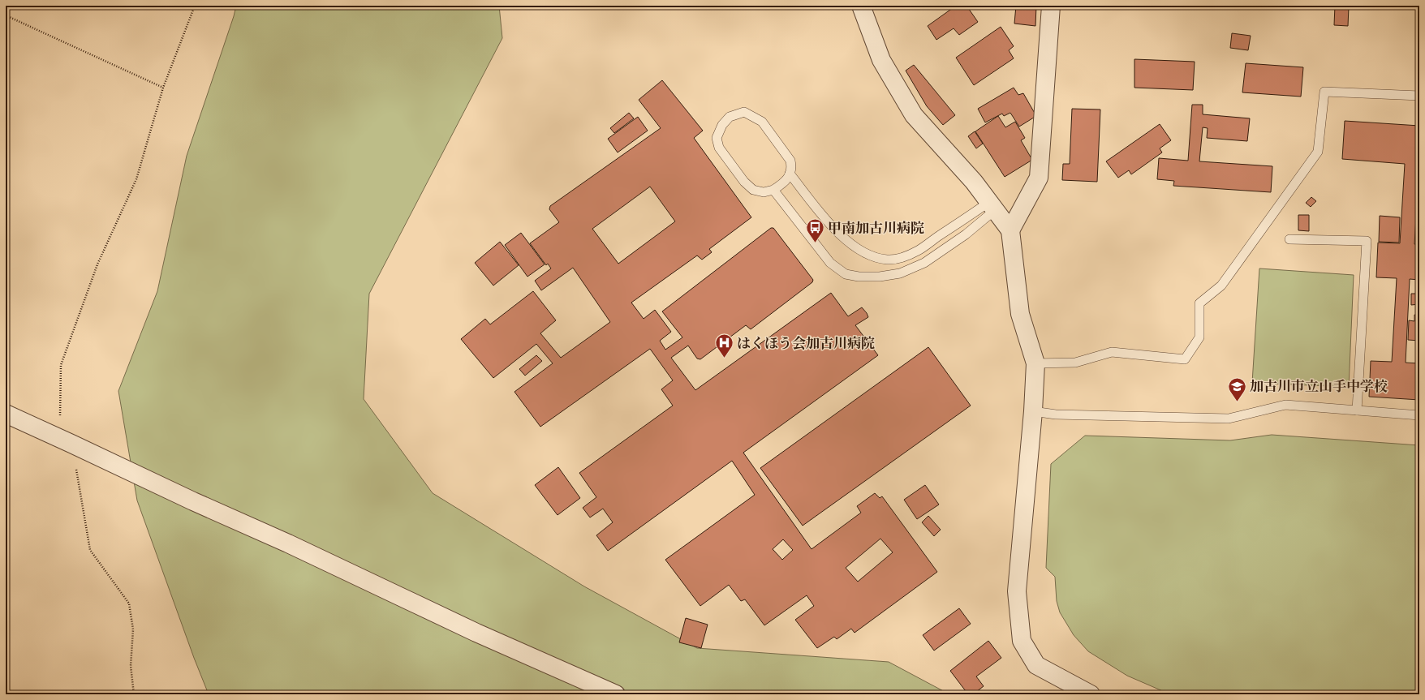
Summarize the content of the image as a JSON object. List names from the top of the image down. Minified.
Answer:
{"places":{"bus stop":["甲南加古川病院"],"hospital":["はくほう会加古川病院"],"school or university":["加古川市立山手中学校"]}}
